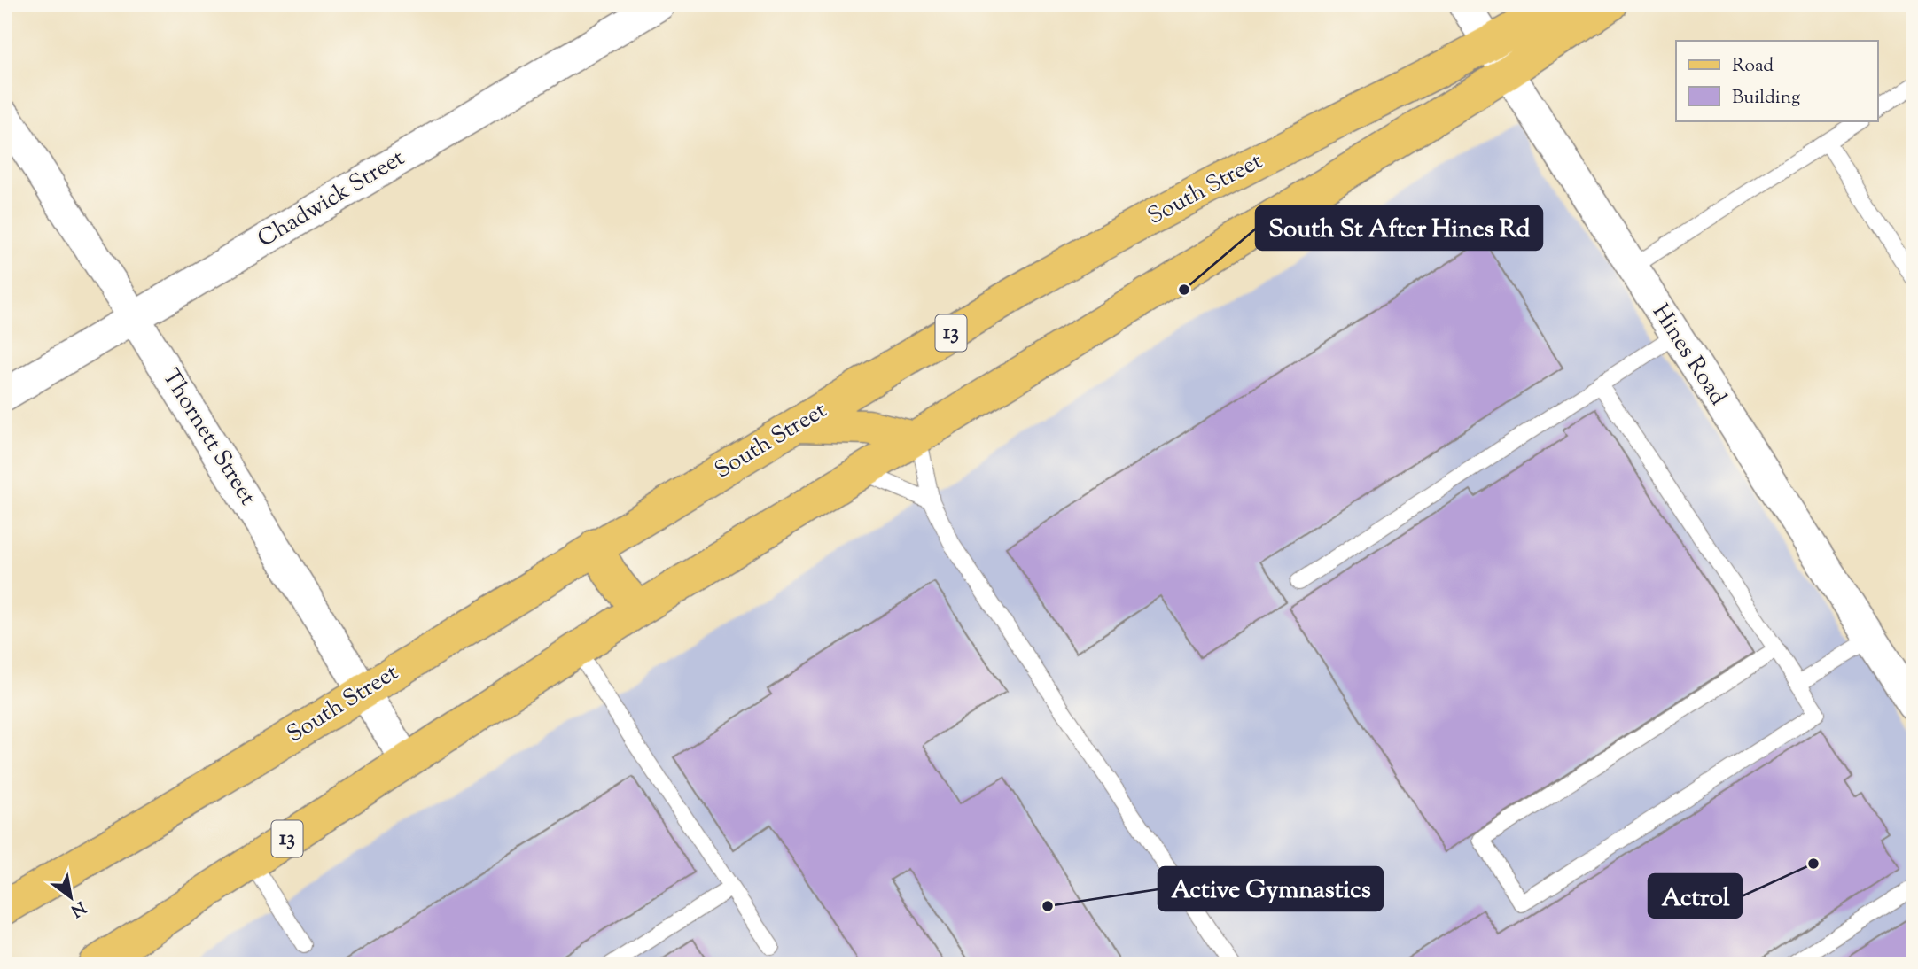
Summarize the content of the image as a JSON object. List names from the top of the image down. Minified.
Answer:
{"streets":{"main road":["South Street","13"],"street":["Chadwick Street","Hines Road","Thornett Street"]},"crossings":[["South Street","Hines Road"],["South Street","Thornett Street"],["Chadwick Street","Thornett Street"],["13","Hines Road"],["13","Thornett Street"]],"places":["South St After Hines Rd","Actrol","Active Gymnastics"],"legend":["Road","Building"],"north":"bottom right"}
